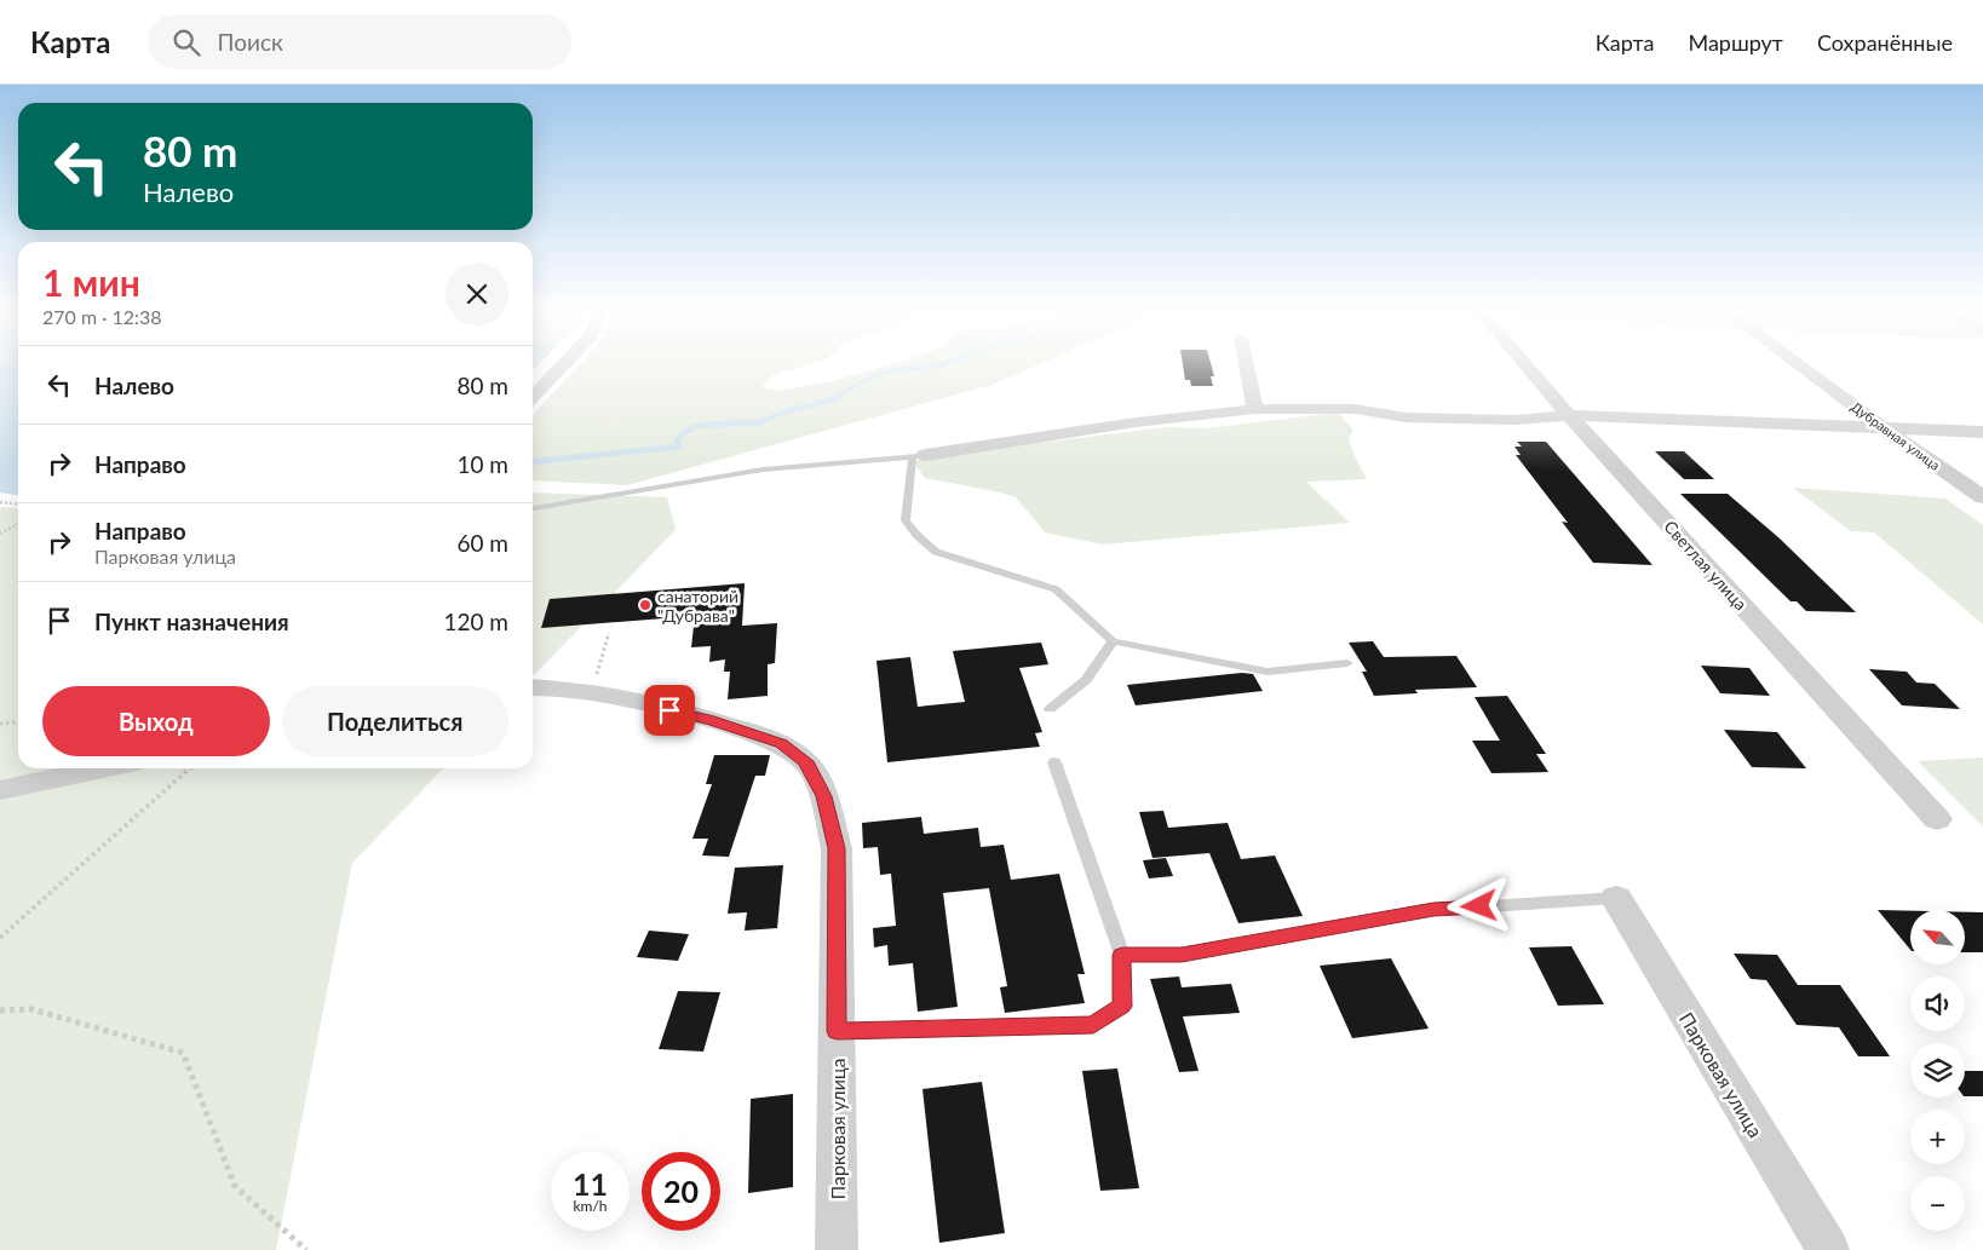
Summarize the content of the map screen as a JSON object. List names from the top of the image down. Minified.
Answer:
{"streets":{"street":["Дубравная улица","Светлая улица","Парковая улица"]},"places":["санаторий \"Дубрава\""],"north":"top left","page":{"header":"Карта","search":"Поиск","nav":["Карта","Маршрут","Сохранённые"],"turn":["80 m","Налево"],"heading":["1 мин","270 m · 12:38"],"list":[{"name":"Налево","value":"80 m"},{"name":"Направо","value":"10 m"},{"name":"Направо","note":"Парковая улица","value":"60 m"},{"name":"Пункт назначения","value":"120 m"}],"buttons":["Выход","Поделиться"],"map_buttons":["+","−"],"speed":"11 km/h","limit":"20"}}
